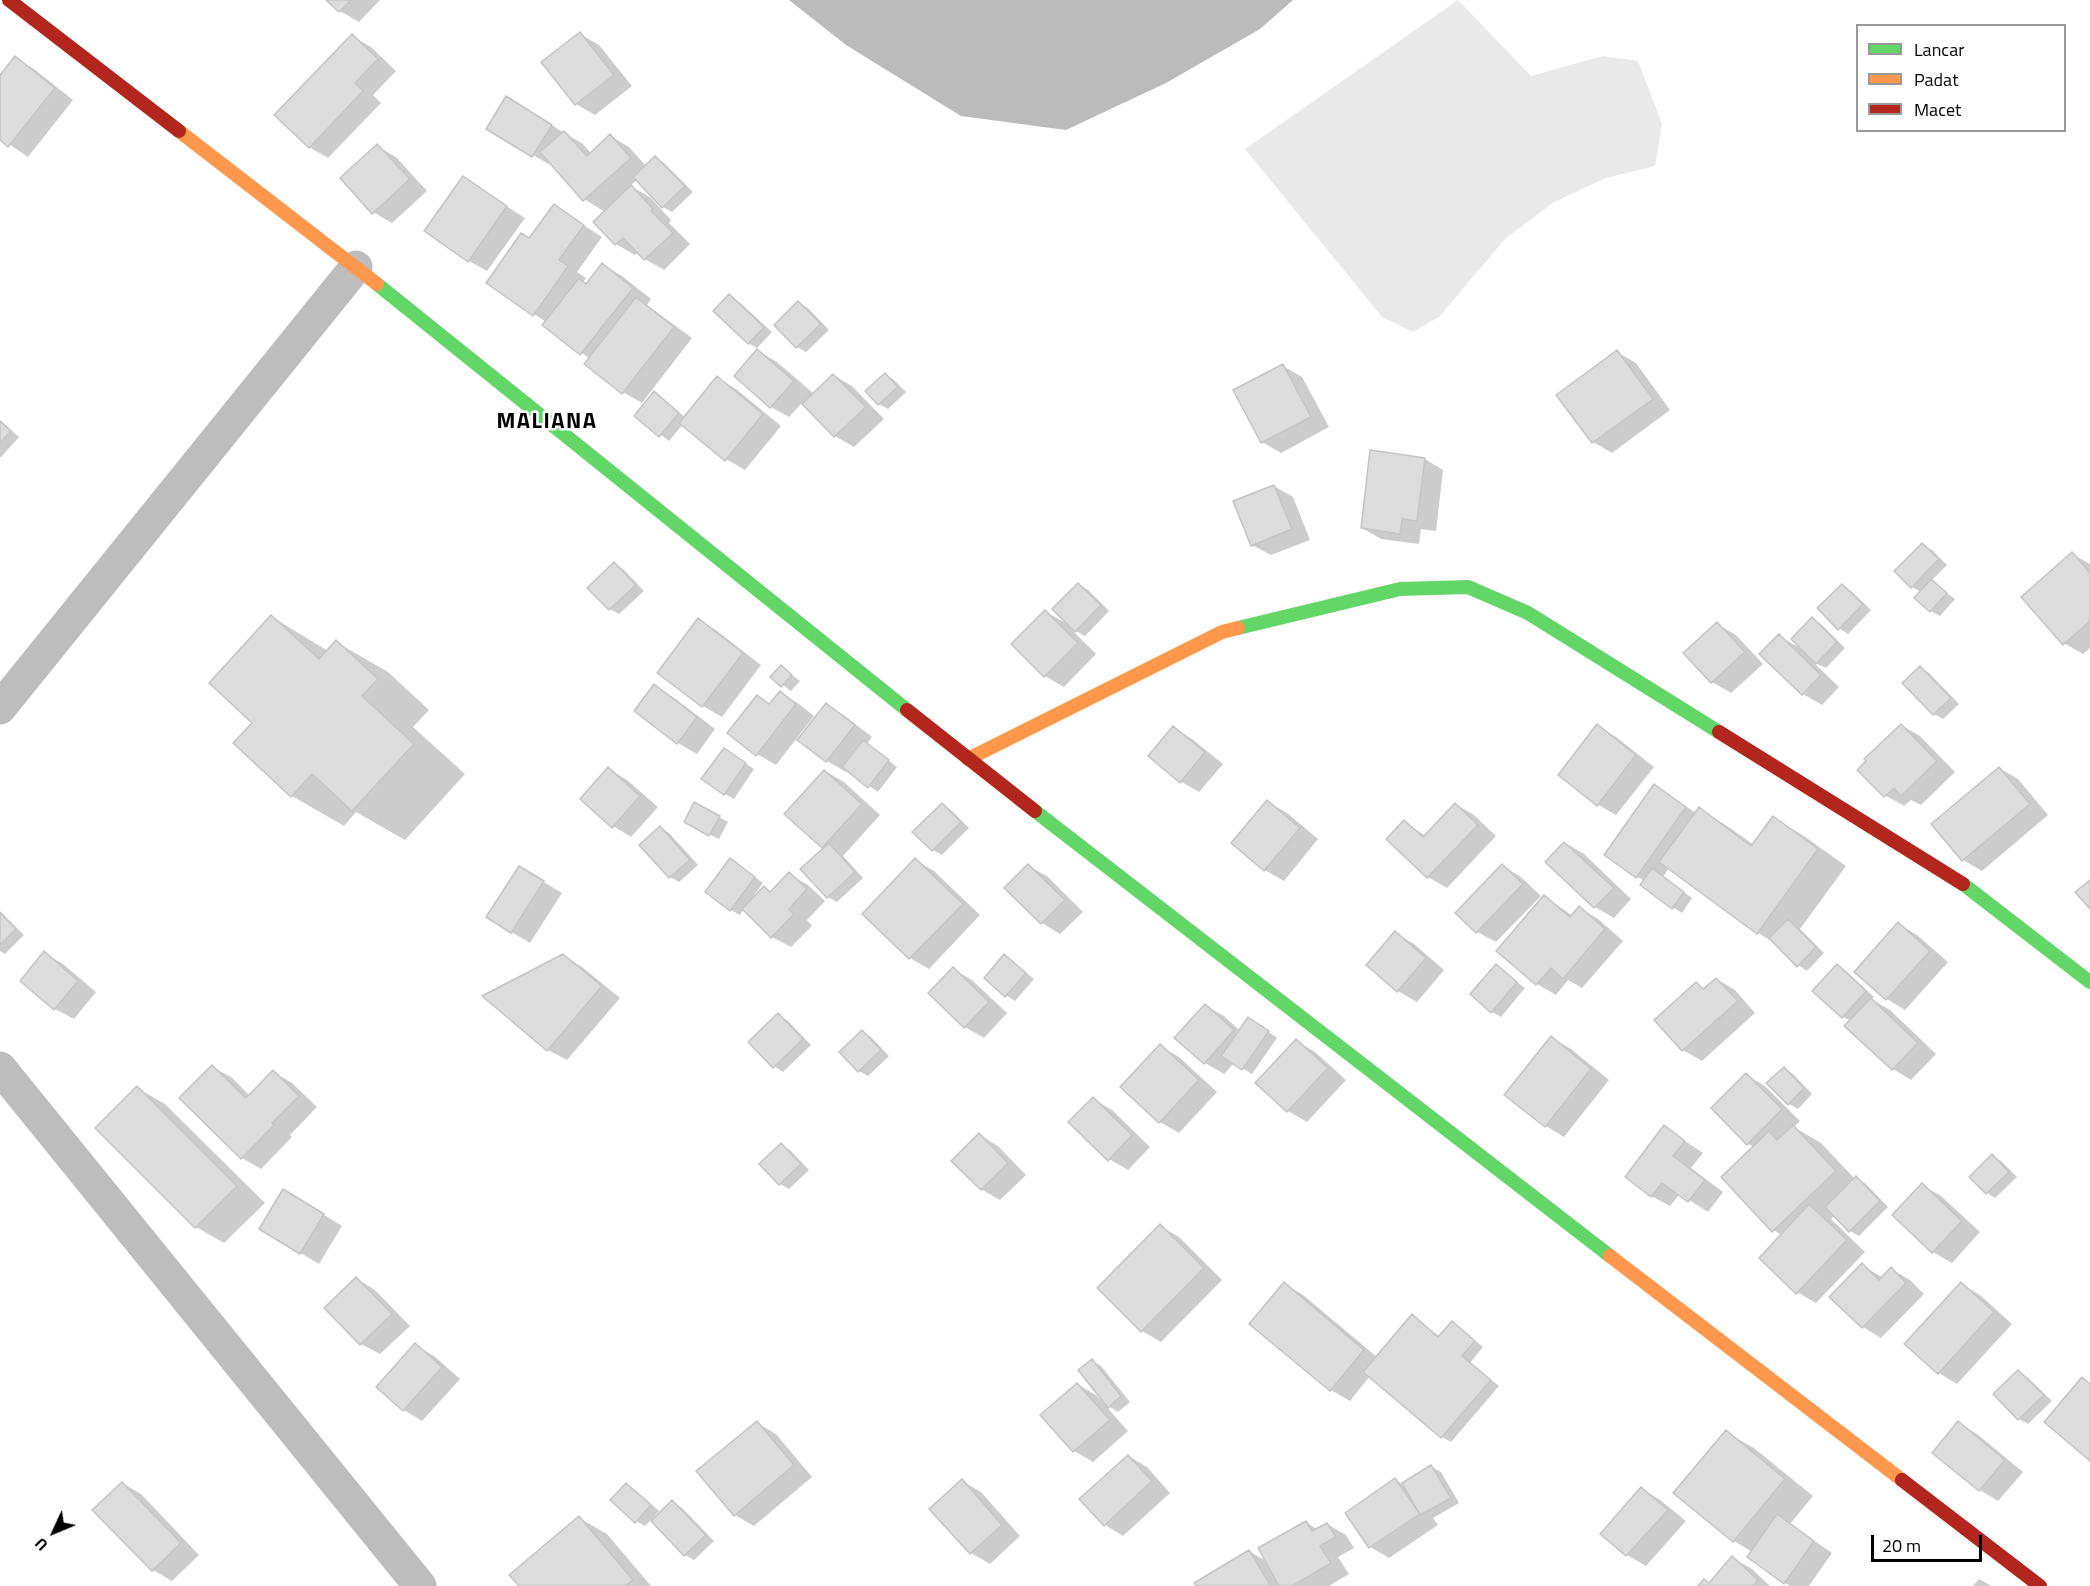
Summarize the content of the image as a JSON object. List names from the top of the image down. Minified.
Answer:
{"districts":["MALIANA"],"legend":["Lancar","Padat","Macet"],"scale_bar":"20 m","north":"bottom left"}
